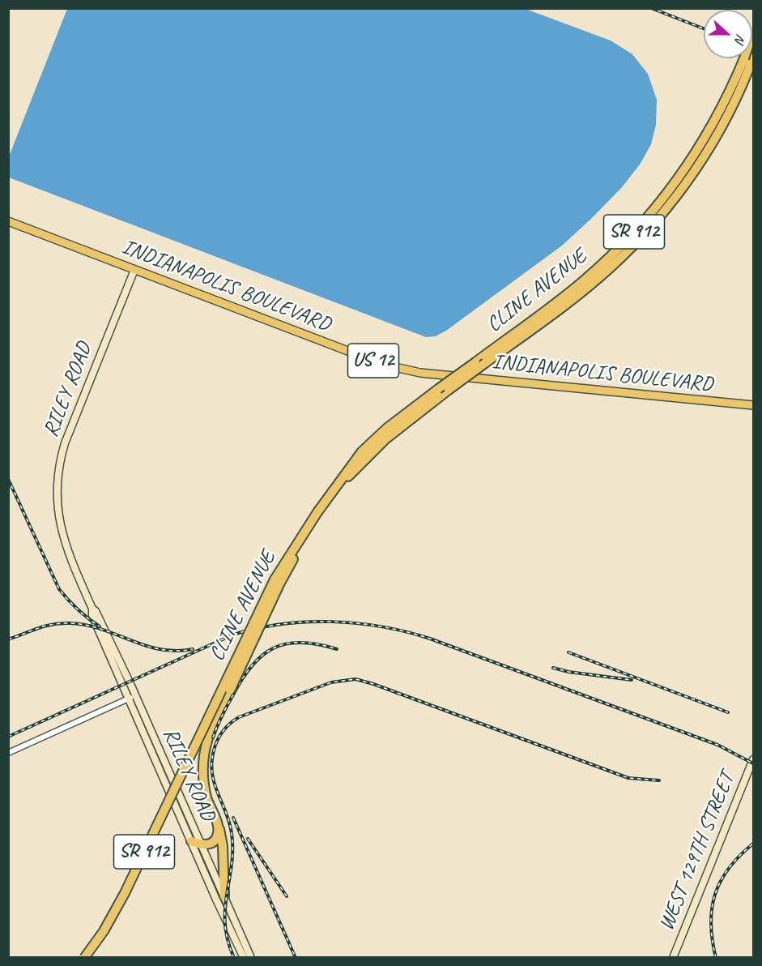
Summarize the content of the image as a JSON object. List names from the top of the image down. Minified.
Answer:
{"streets":{"highway":["SR 912","CLINE AVENUE"],"main road":["INDIANAPOLIS BOULEVARD","US 12","RILEY ROAD","WEST 129TH STREET"]},"crossings":[["INDIANAPOLIS BOULEVARD","RILEY ROAD"]],"north":"right"}
